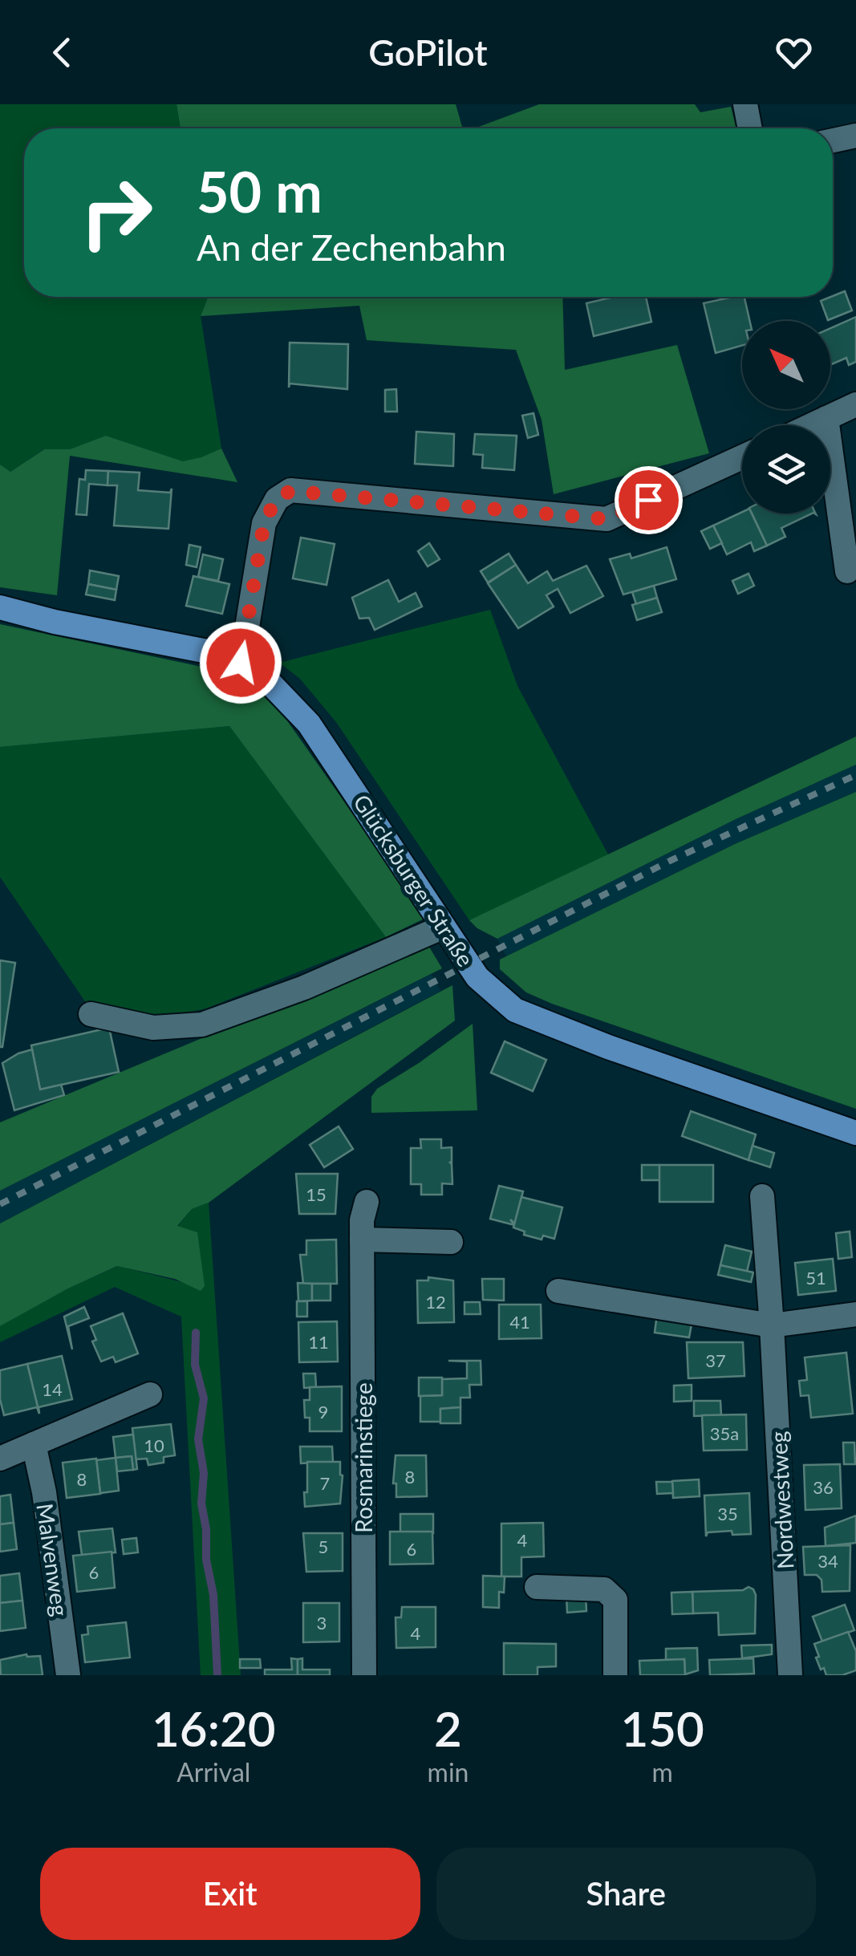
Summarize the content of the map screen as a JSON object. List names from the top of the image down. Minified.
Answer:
{"streets":{"main road":["Glücksburger Straße"],"street":["Rosmarinstiege","Nordwestweg","Malvenweg"]},"house_numbers":["15","51","12","41","11","37","14","9","35a","10","8","8","7","36","35","4","5","6","34","6","3","4"],"north":"top left","page":{"header":"GoPilot","turn":["50 m","An der Zechenbahn"],"eta":["16:20","Arrival","2","min","150","m"],"buttons":["Exit","Share"]}}
